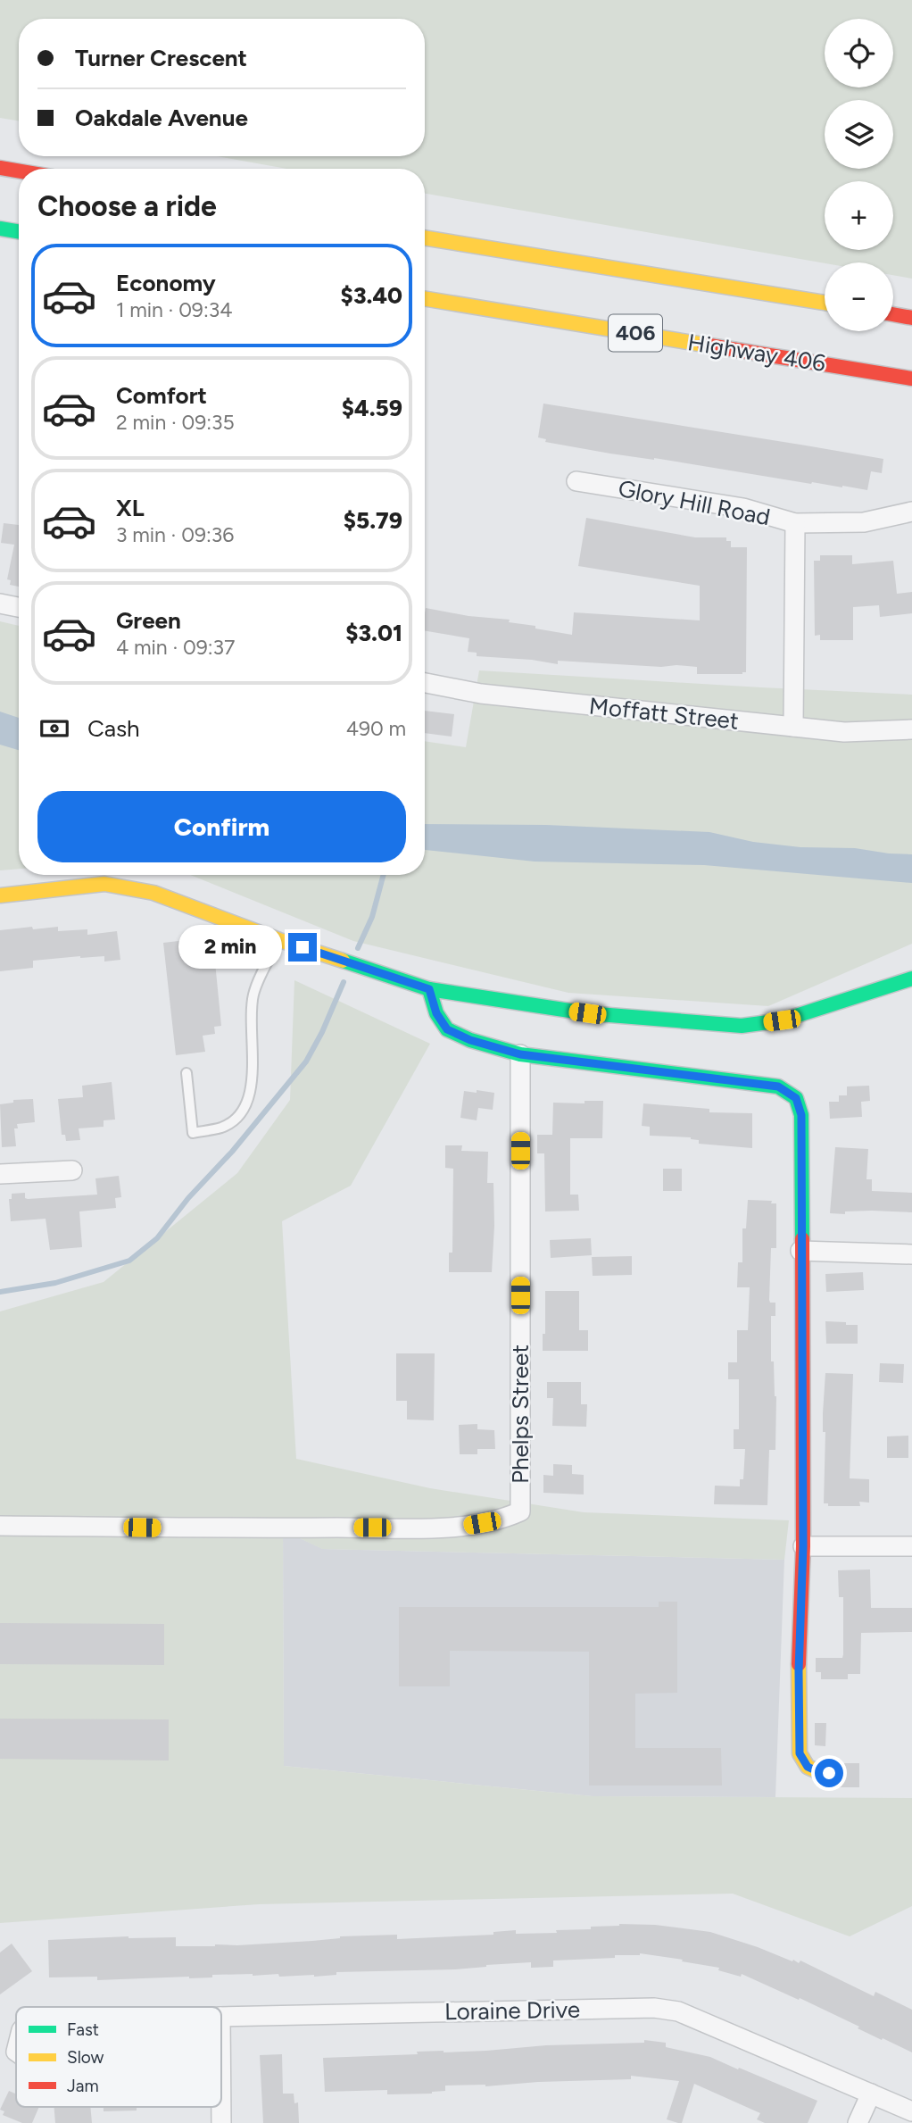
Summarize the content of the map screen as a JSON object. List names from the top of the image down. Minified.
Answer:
{"streets":{"main road":["406","Highway 406"],"street":["Glory Hill Road","Moffatt Street","Phelps Street","Loraine Drive"]},"crossings":[["Glory Hill Road","Moffatt Street"]],"legend":["Fast","Slow","Jam"],"page":{"map_buttons":["+","−"],"banner":["Turner Crescent","Oakdale Avenue"],"heading":"Choose a ride","list":[{"name":"Economy","note":"1 min · 09:34","value":"$3.40"},{"name":"Comfort","note":"2 min · 09:35","value":"$4.59"},{"name":"XL","note":"3 min · 09:36","value":"$5.79"},{"name":"Green","note":"4 min · 09:37","value":"$3.01"}],"pay":["Cash","490 m"],"buttons":"Confirm","bubble":"2 min"}}
